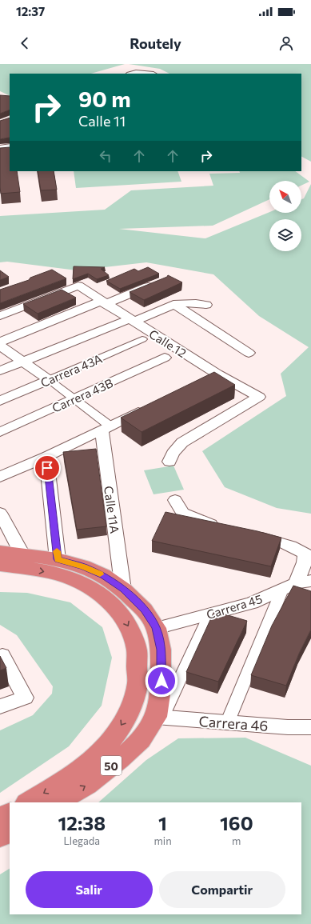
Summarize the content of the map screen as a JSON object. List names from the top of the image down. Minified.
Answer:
{"streets":{"highway":["50"],"street":["Calle 12","Carrera 43A","Carrera 43B","Calle 11A","Carrera 45","Carrera 46"]},"crossings":[["Calle 11A","50"],["Carrera 45","50"],["Carrera 46","50"]],"north":"top left","page":{"status":"12:37","header":"Routely","turn":["90 m","Calle 11"],"eta":["12:38","Llegada","1","min","160","m"],"buttons":["Salir","Compartir"]}}
